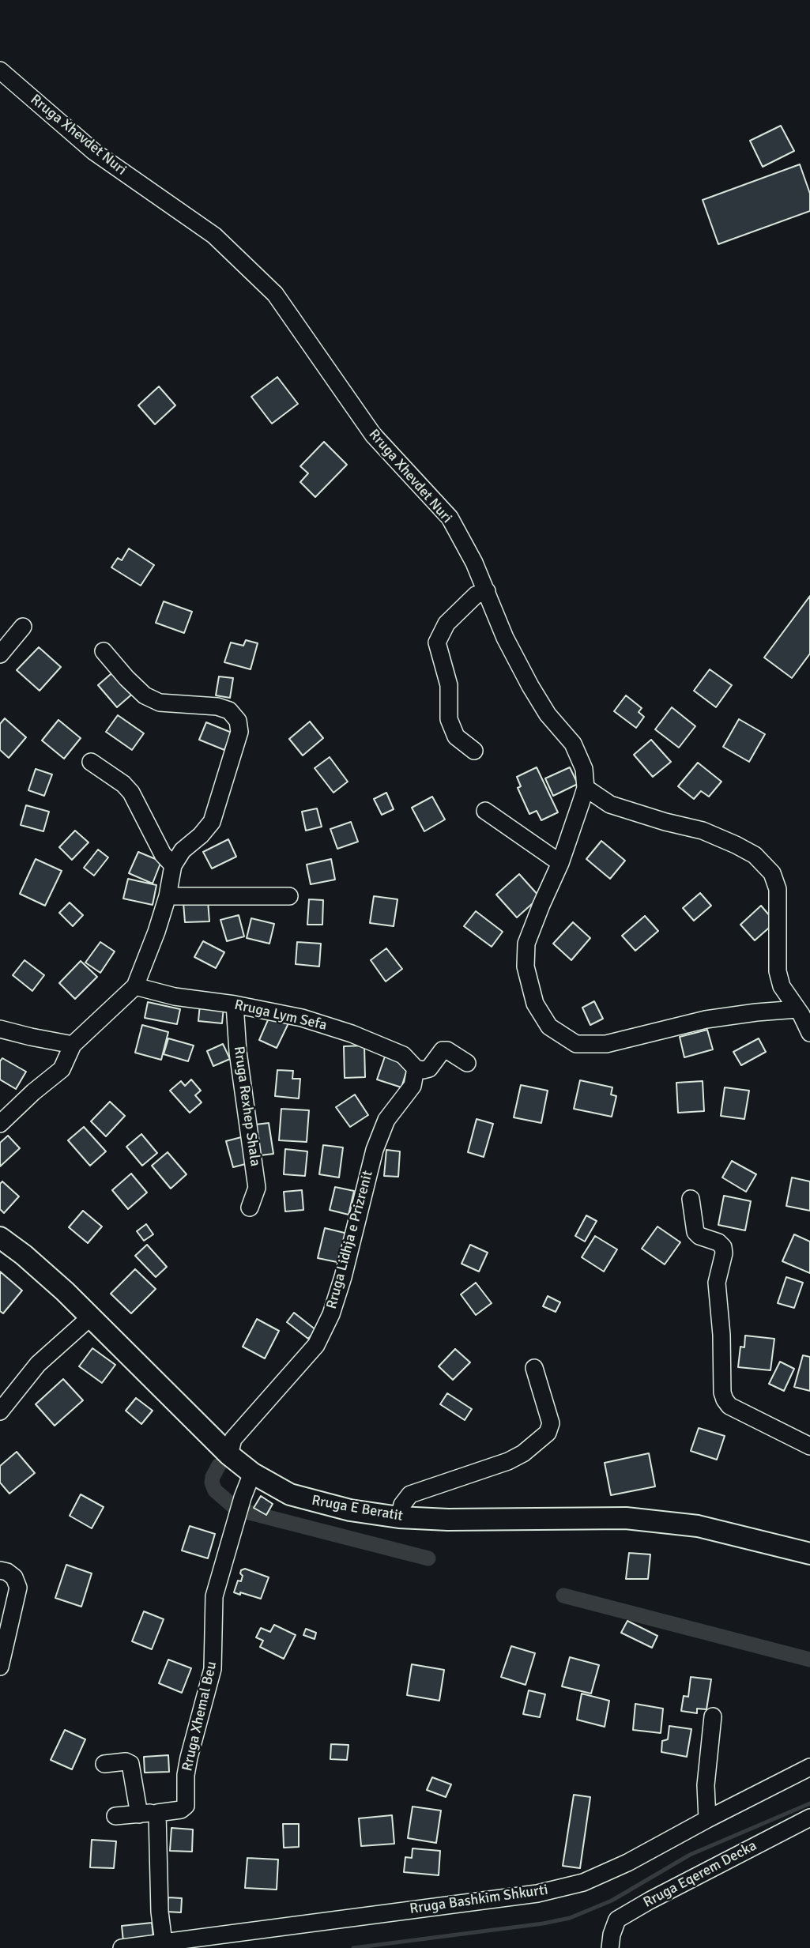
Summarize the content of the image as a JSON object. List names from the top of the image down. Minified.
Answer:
{"streets":{"main road":["Rruga E Beratit"],"street":["Rruga Xhevdet Nuri","Rruga Lym Sefa","Rruga Rexhep Shala","Rruga Lidhja e Prizrenit","Rruga Xhemal Beu","Rruga Eqerem Decka","Rruga Bashkim Shkurti"]},"crossings":[["Rruga Lym Sefa","Rruga Rexhep Shala"],["Rruga Lym Sefa","Rruga Lidhja e Prizrenit"],["Rruga Lidhja e Prizrenit","Rruga E Beratit"],["Rruga E Beratit","Rruga Xhemal Beu"]]}
